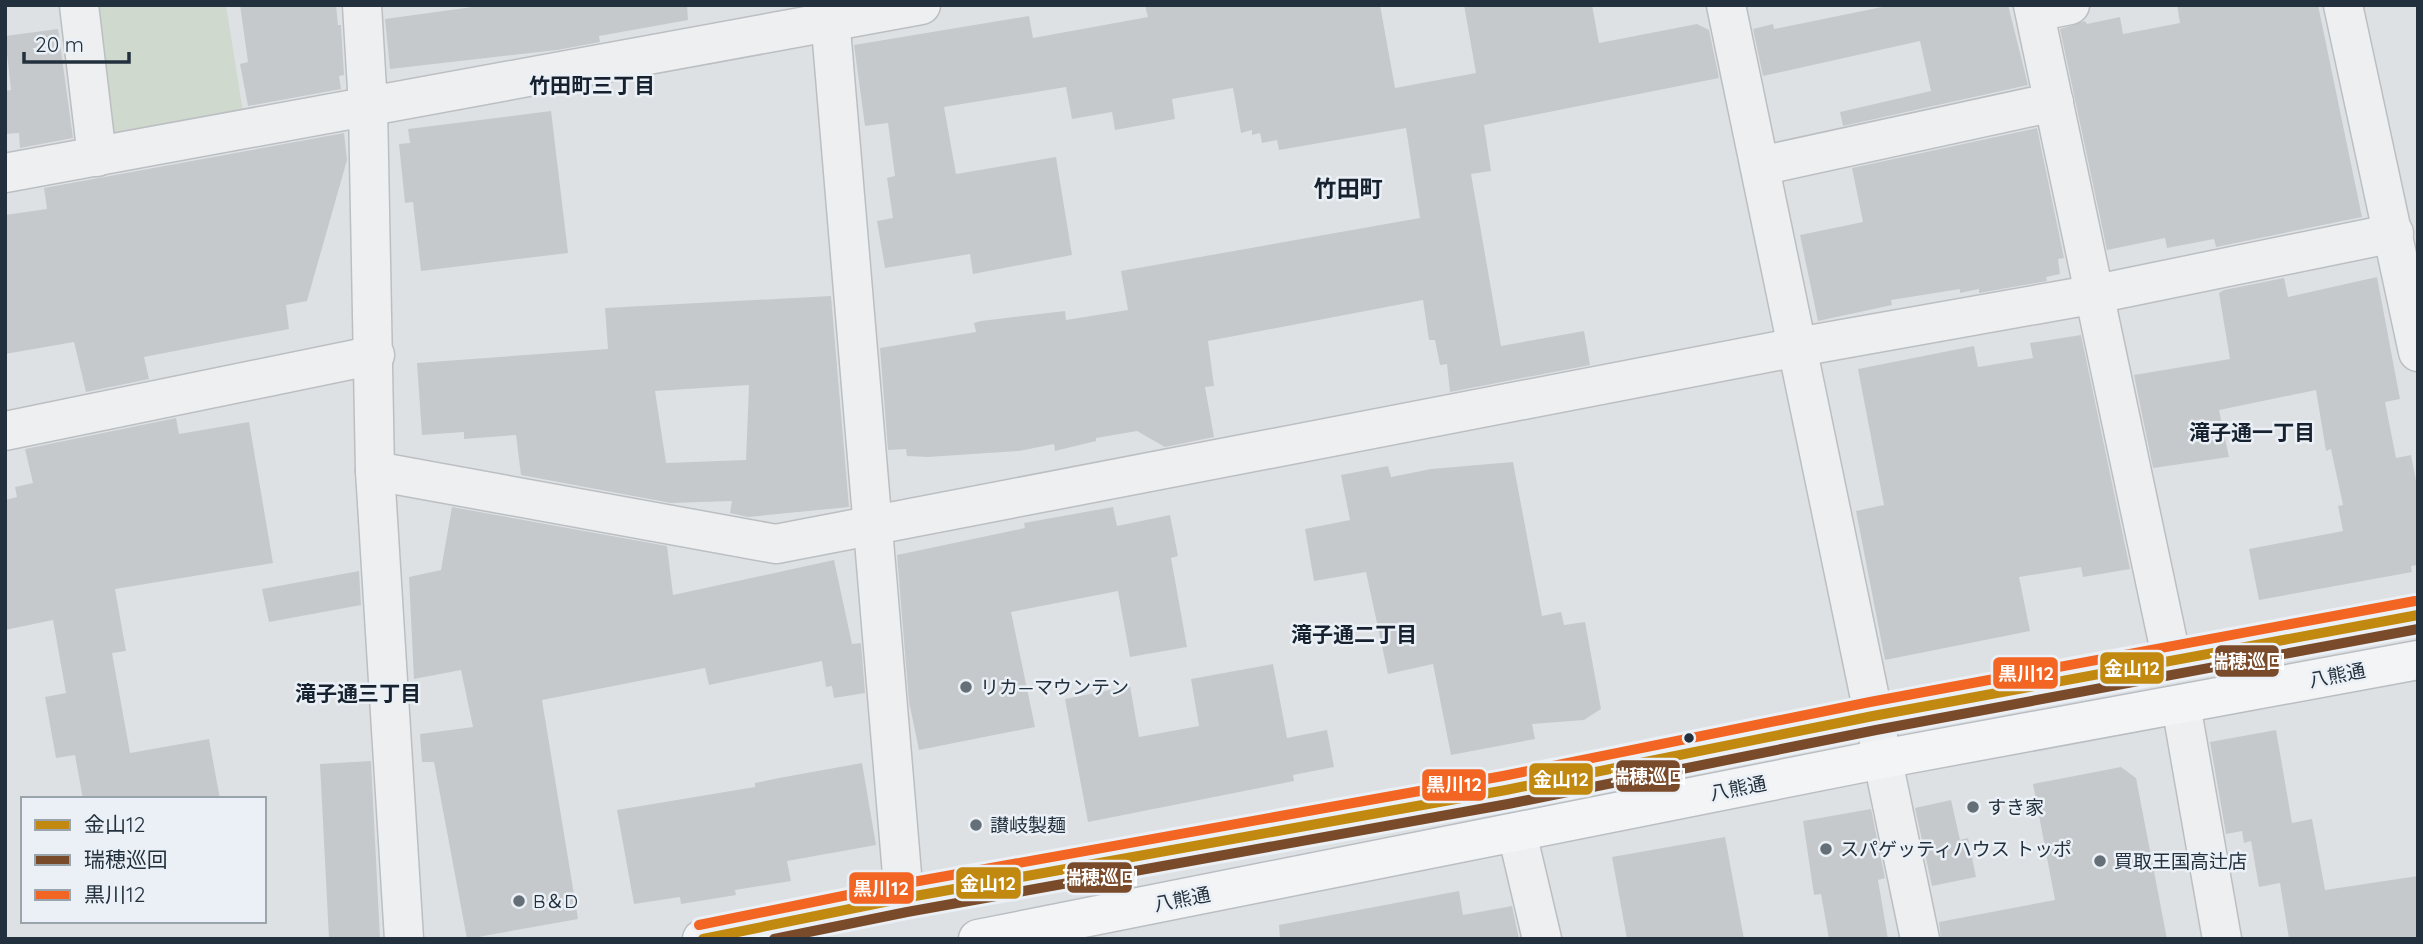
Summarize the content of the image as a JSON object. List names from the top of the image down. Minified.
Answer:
{"streets":{"main road":["八熊通"]},"districts":["竹田町三丁目","竹田町","滝子通一丁目","滝子通二丁目","滝子通三丁目"],"places":["リカ―マウンテン","すき家","讃岐製麺","スパゲッティハウス トッポ","買取王国高辻店","B＆D"],"lines":["transit line 黒川12","transit line 金山12","transit line 瑞穂巡回"],"legend":["金山12","瑞穂巡回","黒川12"],"scale_bar":"20 m"}
